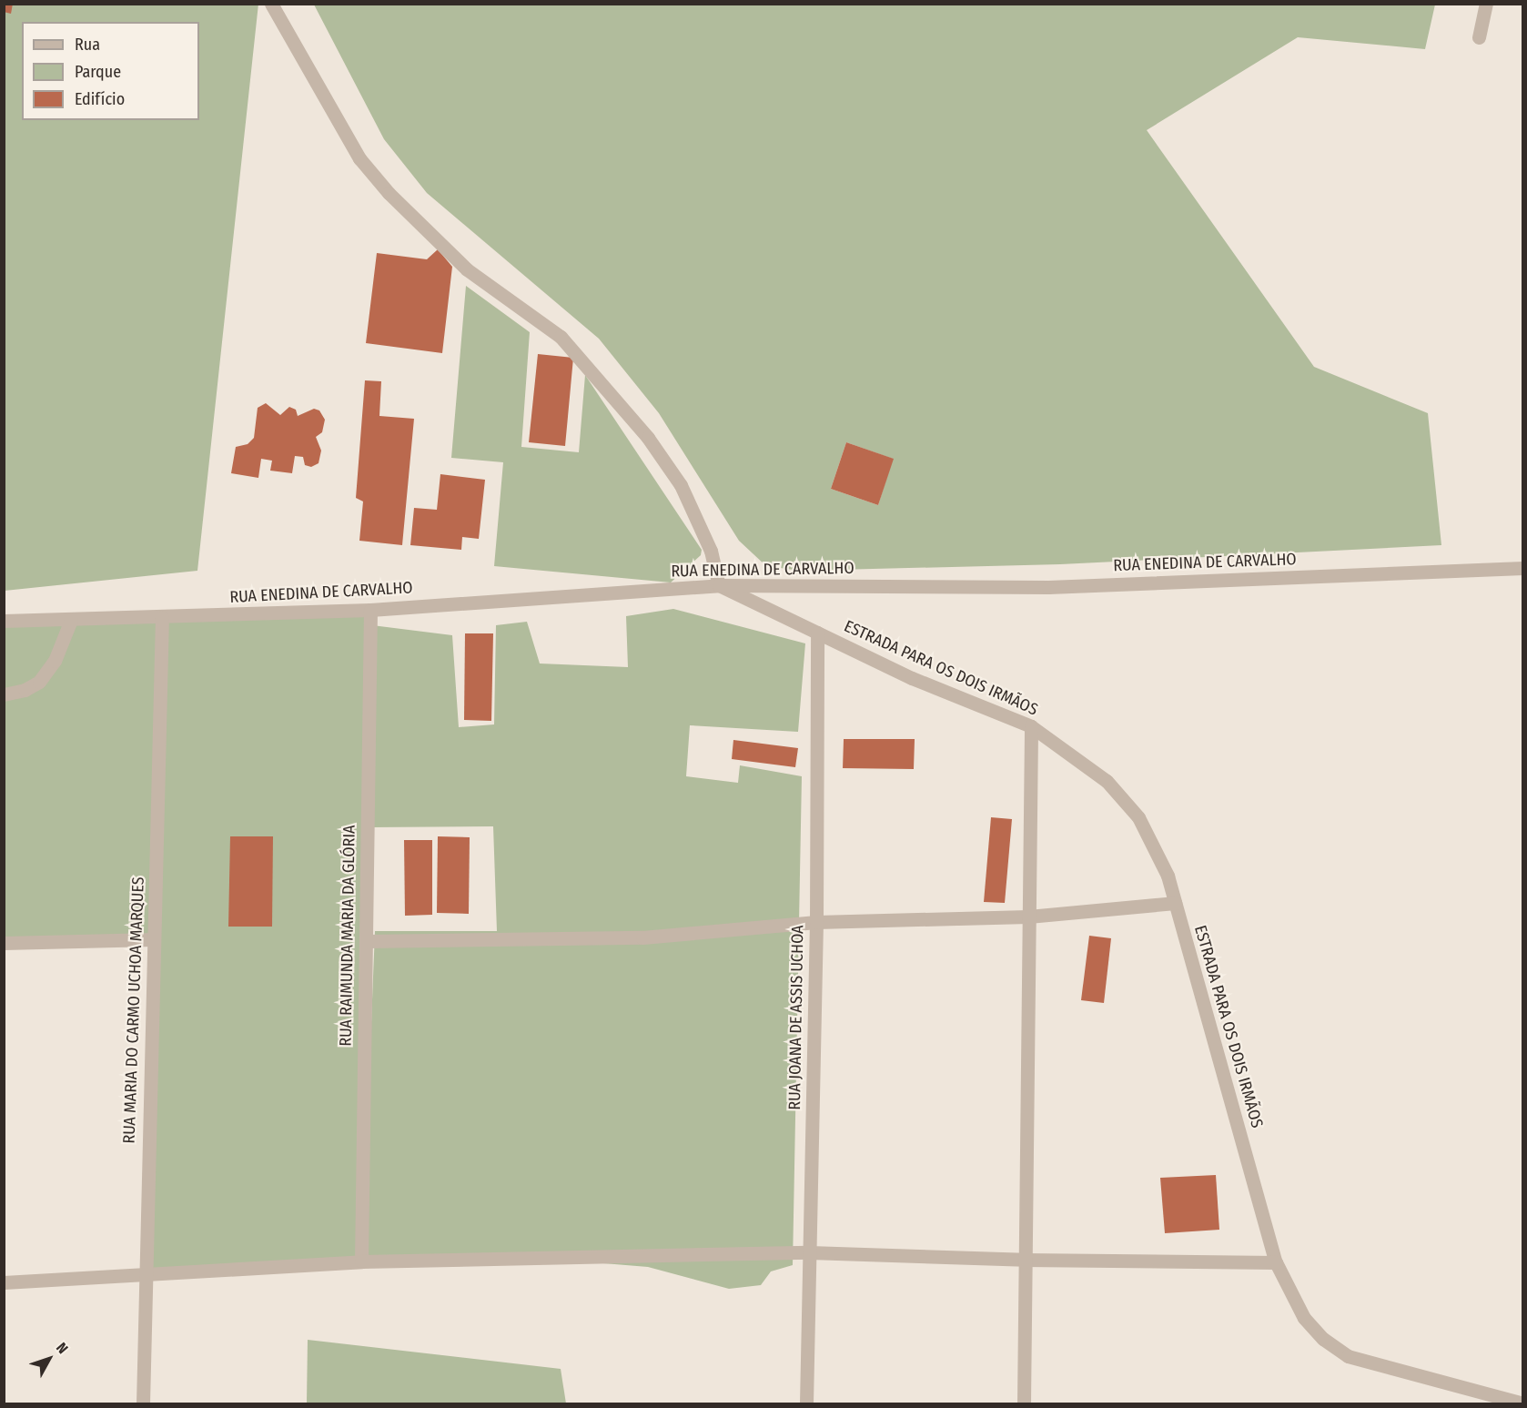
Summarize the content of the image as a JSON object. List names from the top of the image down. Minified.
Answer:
{"streets":{"street":["RUA ENEDINA DE CARVALHO","ESTRADA PARA OS DOIS IRMÃOS","RUA RAIMUNDA MARIA DA GLÓRIA","RUA MARIA DO CARMO UCHOA MARQUES","RUA JOANA DE ASSIS UCHOA"]},"crossings":[["RUA ENEDINA DE CARVALHO","ESTRADA PARA OS DOIS IRMÃOS"],["RUA ENEDINA DE CARVALHO","RUA RAIMUNDA MARIA DA GLÓRIA"],["RUA ENEDINA DE CARVALHO","RUA MARIA DO CARMO UCHOA MARQUES"],["ESTRADA PARA OS DOIS IRMÃOS","RUA JOANA DE ASSIS UCHOA"]],"legend":["Rua","Parque","Edifício"],"north":"top right"}
